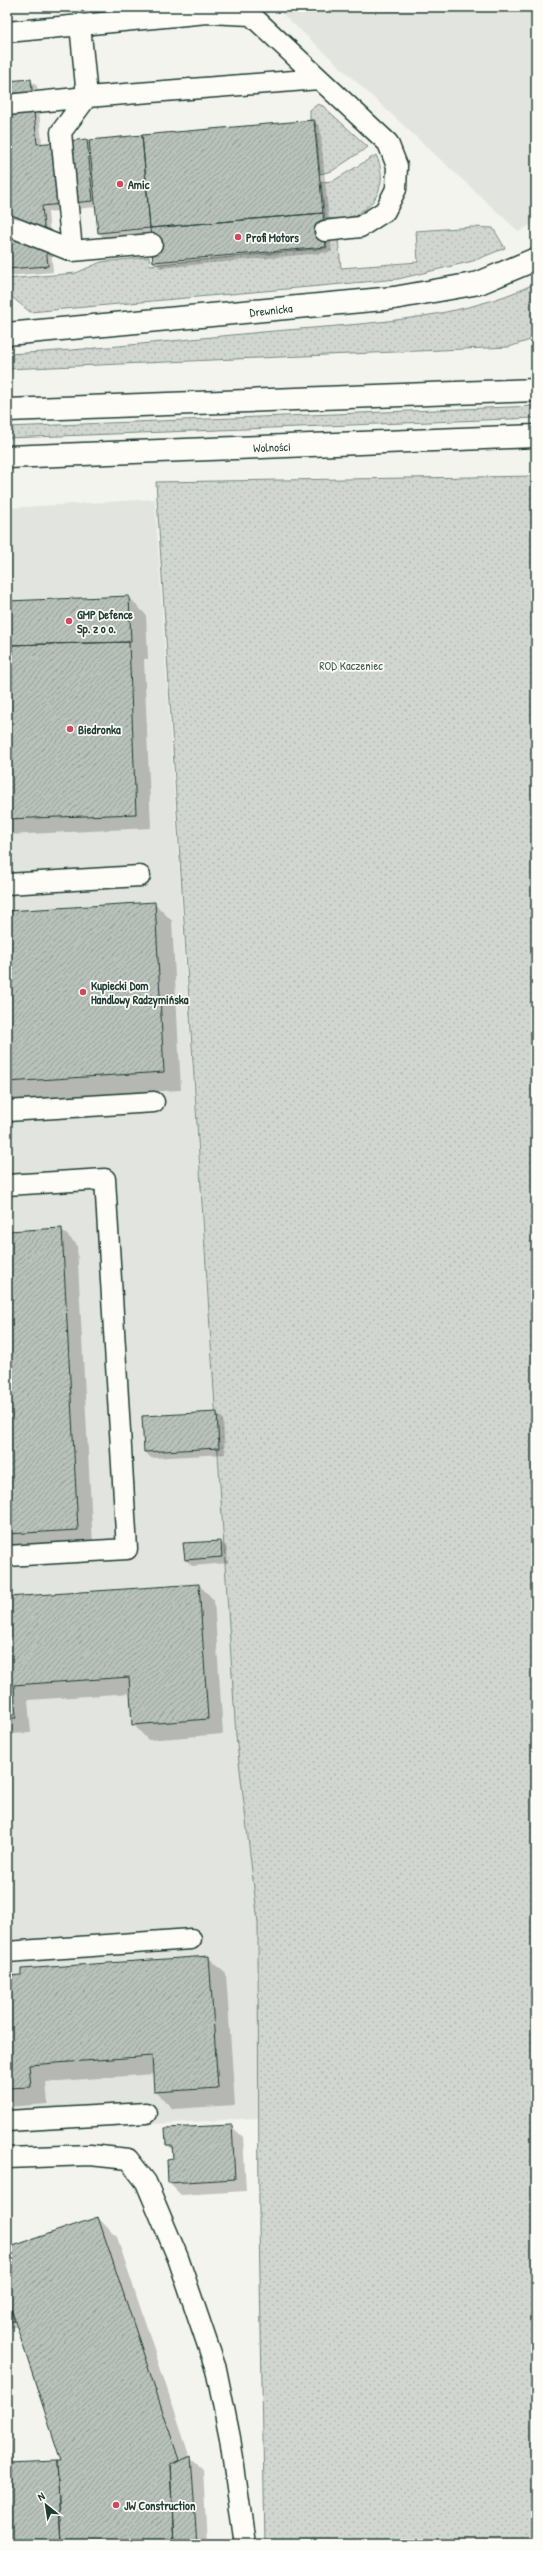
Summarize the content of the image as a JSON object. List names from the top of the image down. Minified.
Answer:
{"streets":{"street":["Drewnicka","Wolności"]},"parks":["ROD Kaczeniec"],"places":["Amic","Profi Motors","GMP Defence Sp. z o o.","Biedronka","Kupiecki Dom Handlowy Radzymińska","JW Construction"],"north":"top left"}
